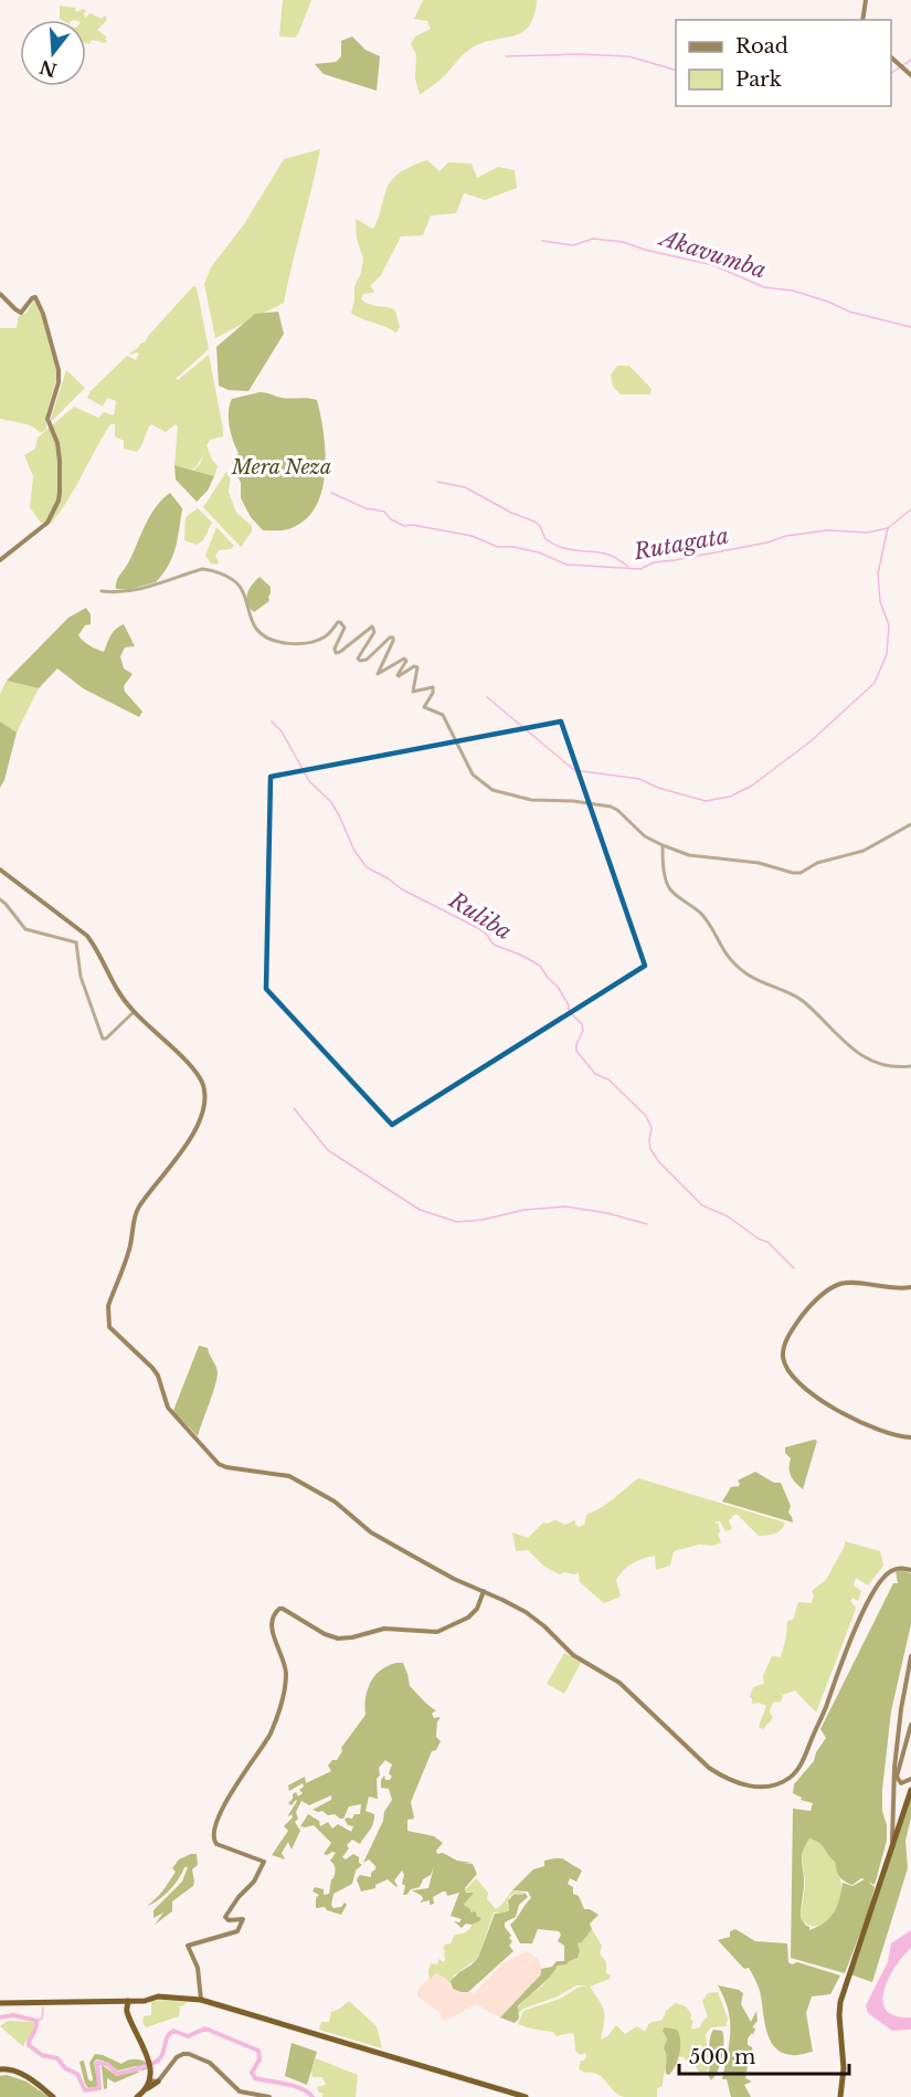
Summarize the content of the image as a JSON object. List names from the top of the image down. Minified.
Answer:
{"water":["Akavumba","Rutagata","Ruliba"],"parks":["Mera Neza"],"legend":["Road","Park"],"scale_bar":"500 m","north":"bottom"}
